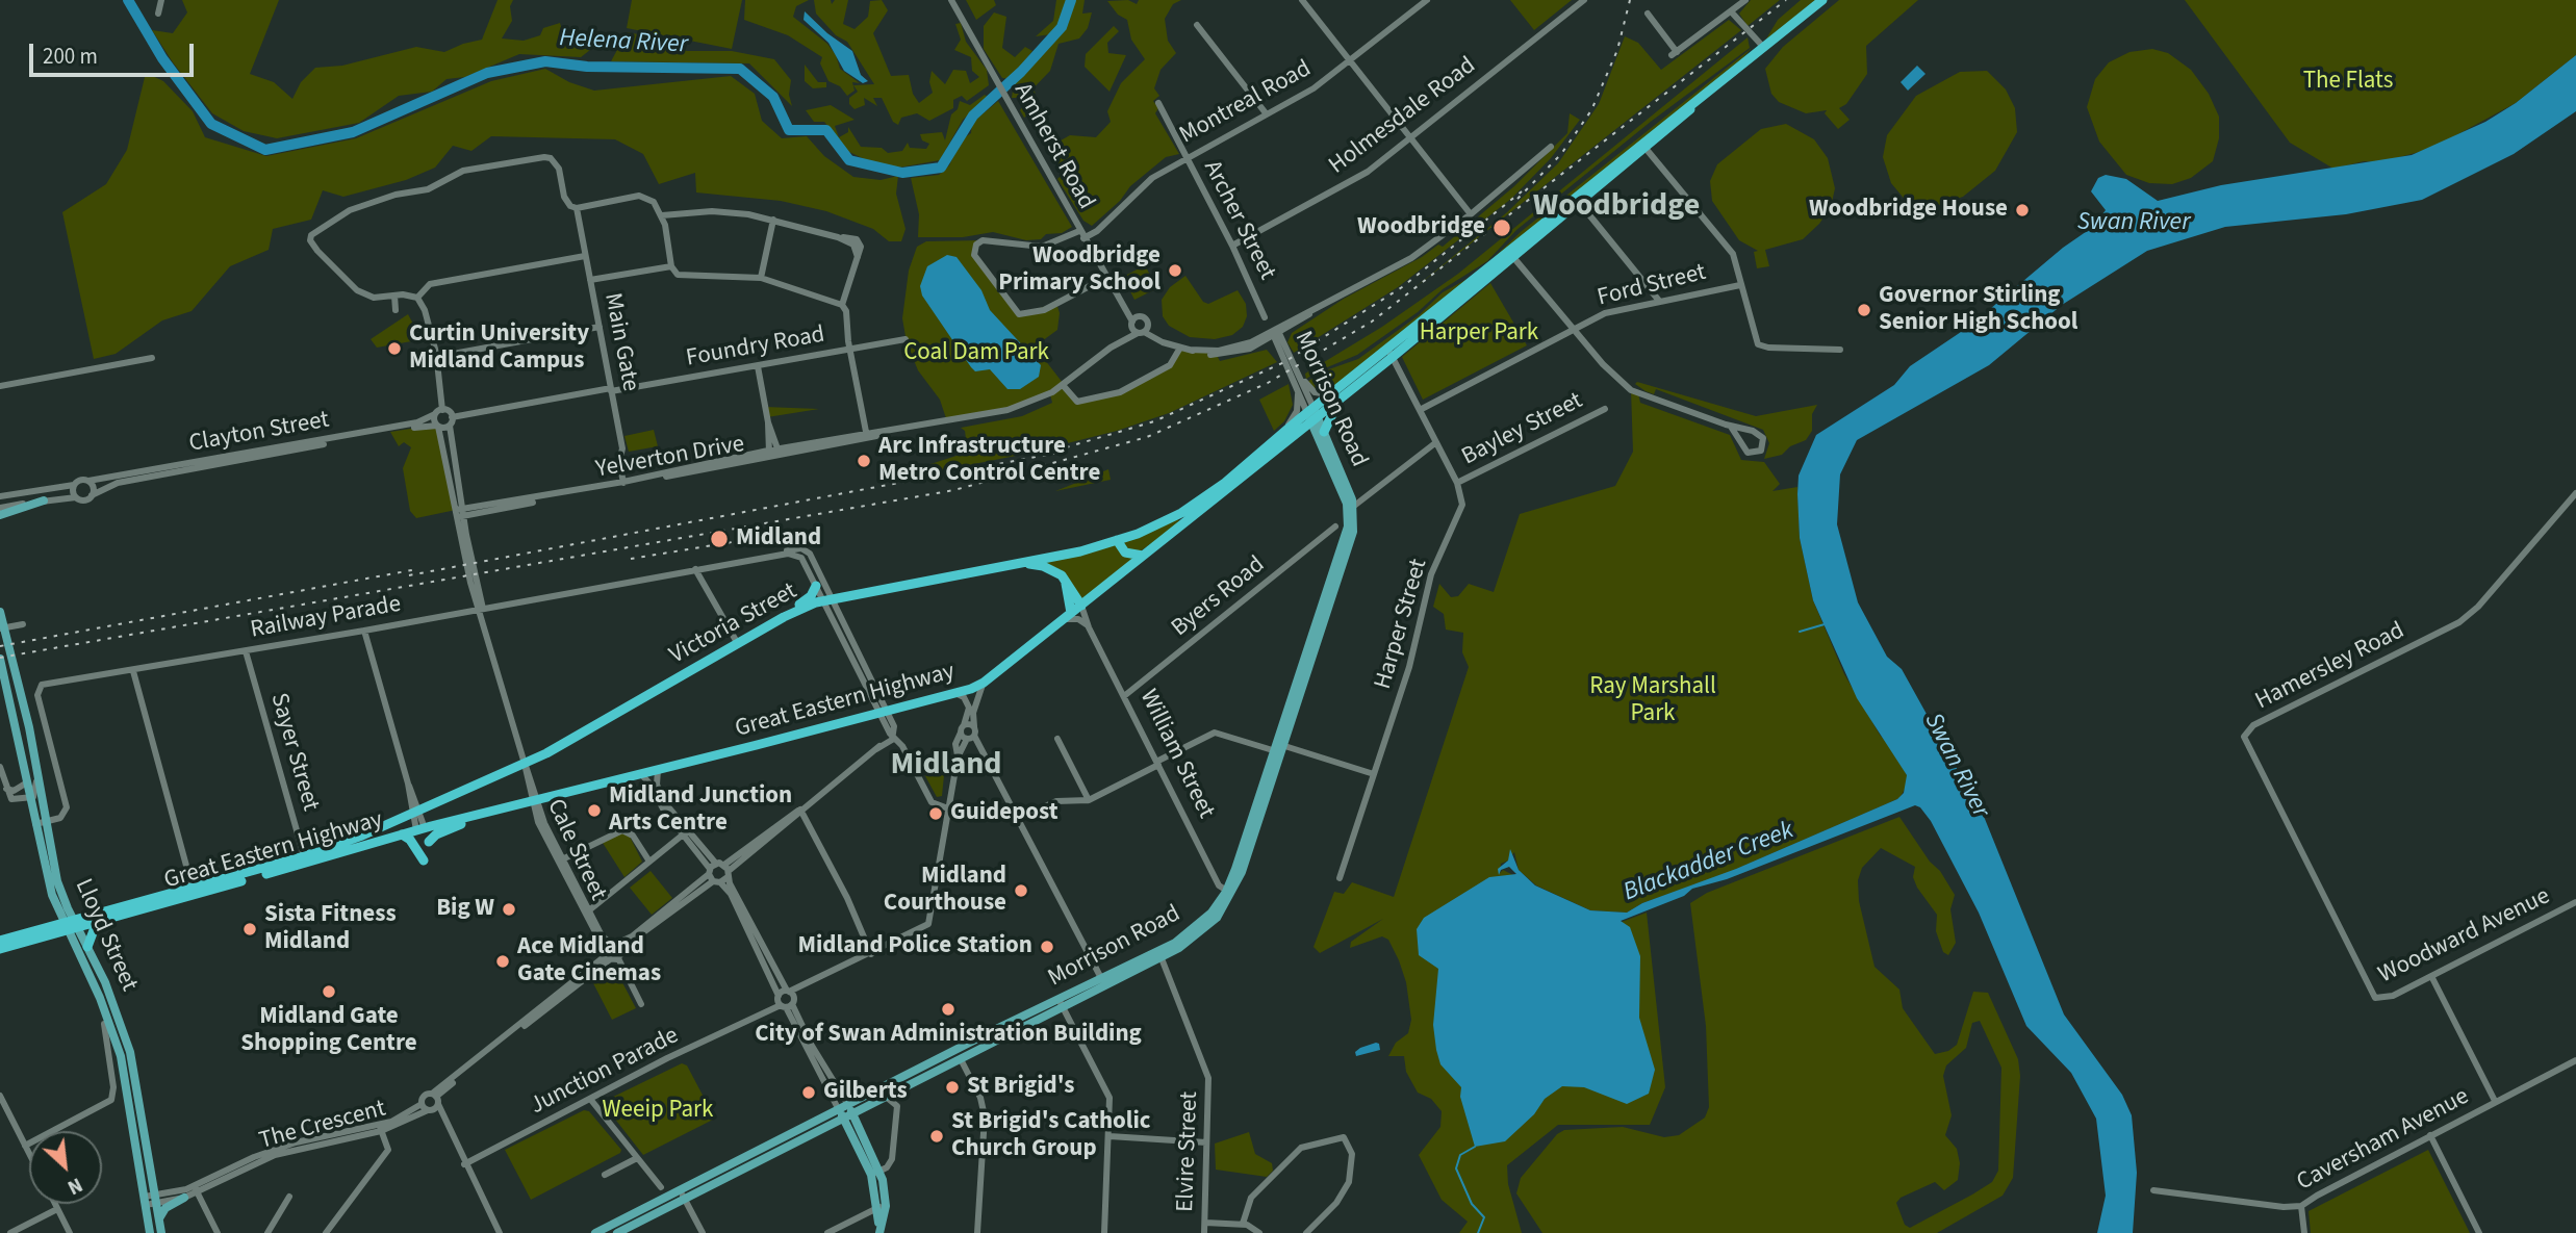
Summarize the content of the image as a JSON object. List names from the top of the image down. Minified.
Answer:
{"streets":{"highway":["Victoria Street","Great Eastern Highway","William Street"],"main road":["Morrison Road","Lloyd Street"],"street":["Montreal Road","Holmesdale Road","Amherst Road","Archer Street","Ford Street","Main Gate","Foundry Road","Bayley Street","Clayton Street","Yelverton Drive","Byers Road","Railway Parade","Harper Street","Hamersley Road","Sayer Street","Cale Street","Woodward Avenue","Junction Parade","The Crescent","Caversham Avenue","Elvire Street"]},"crossings":[["Montreal Road","Amherst Road"],["Montreal Road","Archer Street"],["Holmesdale Road","Archer Street"],["Amherst Road","Yelverton Drive"],["Ford Street","Harper Street"],["Main Gate","Foundry Road"],["Main Gate","Yelverton Drive"],["Morrison Road","Victoria Street"],["Morrison Road","Great Eastern Highway"],["Morrison Road","William Street"],["Morrison Road","Elvire Street"],["Bayley Street","Harper Street"],["Yelverton Drive","Cale Street"],["Byers Road","William Street"],["Railway Parade","Victoria Street"],["Railway Parade","Sayer Street"],["Railway Parade","Cale Street"],["Railway Parade","Lloyd Street"],["Victoria Street","Great Eastern Highway"],["Victoria Street","Sayer Street"],["Victoria Street","Cale Street"],["Harper Street","Great Eastern Highway"],["Hamersley Road","Woodward Avenue"],["Great Eastern Highway","Sayer Street"],["Great Eastern Highway","William Street"],["Great Eastern Highway","Cale Street"],["Great Eastern Highway","Lloyd Street"],["Lloyd Street","The Crescent"]],"districts":["Woodbridge","Midland"],"water":["Helena River","Swan River","Blackadder Creek"],"parks":["The Flats","Harper Park","Coal Dam Park","Ray Marshall Park","Weeip Park"],"places":["Woodbridge House","Woodbridge","Woodbridge Primary School","Governor Stirling Senior High School","Curtin University Midland Campus","Arc Infrastructure Metro Control Centre","Midland","Midland Junction Arts Centre","Guidepost","Midland Courthouse","Big W","Sista Fitness Midland","Midland Police Station","Ace Midland Gate Cinemas","Midland Gate Shopping Centre","City of Swan Administration Building","St Brigid's","Gilberts","St Brigid's Catholic Church Group"],"scale_bar":"200 m","north":"bottom right"}
